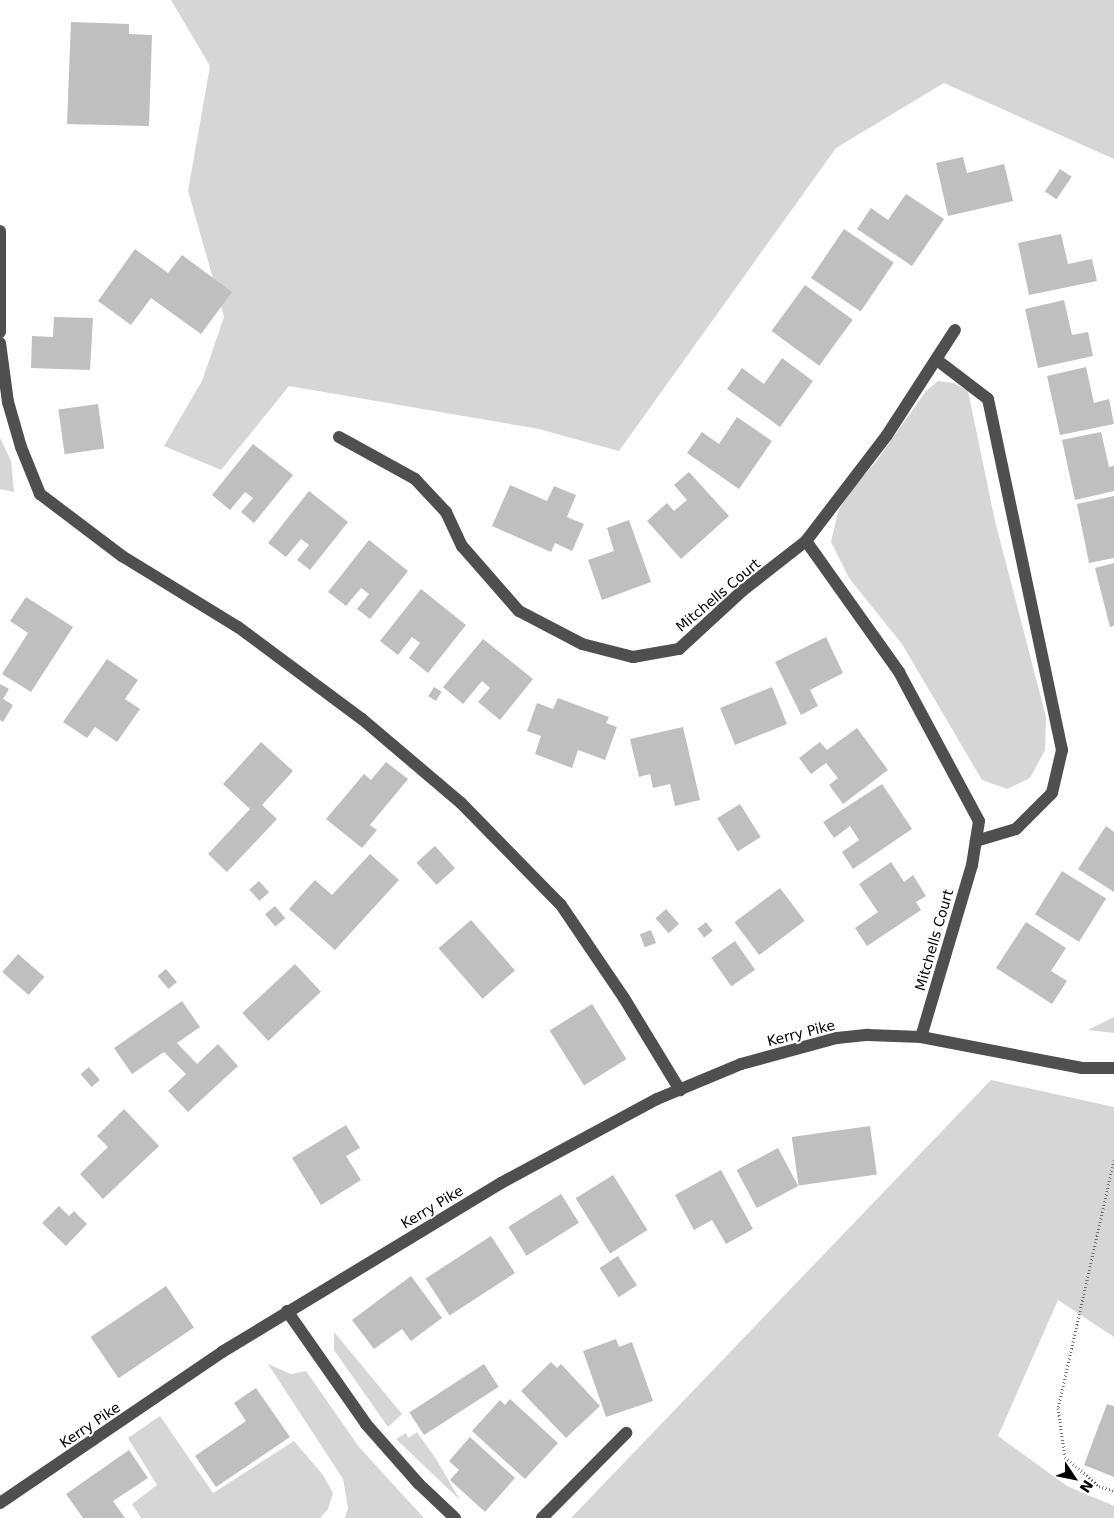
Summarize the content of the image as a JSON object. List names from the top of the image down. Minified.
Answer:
{"streets":{"street":["Mitchells Court","Kerry Pike"]},"crossings":[["Mitchells Court","Kerry Pike"]],"north":"bottom right"}
